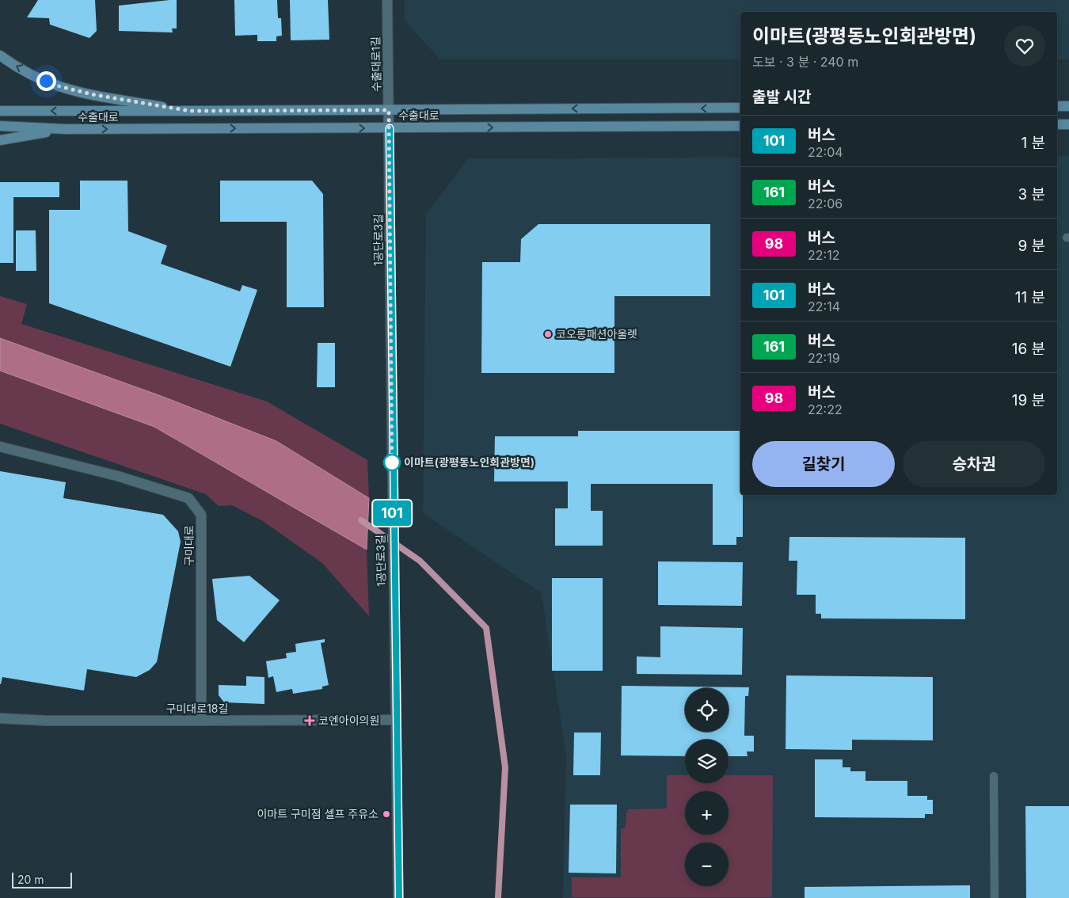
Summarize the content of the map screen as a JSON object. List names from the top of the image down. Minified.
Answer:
{"streets":{"main road":["수출대로"],"street":["수출대로1길","1공단로3길","구미대로","구미대로18길"]},"crossings":[["수출대로1길","수출대로"],["수출대로1길","1공단로3길"],["수출대로","1공단로3길"],["1공단로3길","구미대로18길"],["구미대로","구미대로18길"]],"places":{"other":["코오롱패션아울렛","이마트(광평동노인회관방면)","이마트 구미점 셀프 주유소"],"health":["코엔아이의원"]},"lines":["bus line 101"],"scale_bar":"20 m","page":{"on_map":"101","heading":[["이마트(광평동노인회관방면)","도보 · 3 분 · 240 m"],"출발 시간"],"list":[{"mark":"101","name":"버스","note":"22:04","value":"1 분"},{"mark":"161","name":"버스","note":"22:06","value":"3 분"},{"mark":"98","name":"버스","note":"22:12","value":"9 분"},{"mark":"101","name":"버스","note":"22:14","value":"11 분"},{"mark":"161","name":"버스","note":"22:19","value":"16 분"},{"mark":"98","name":"버스","note":"22:22","value":"19 분"}],"buttons":["길찾기","승차권"],"map_buttons":["+","−"],"scale":"20 m"}}
